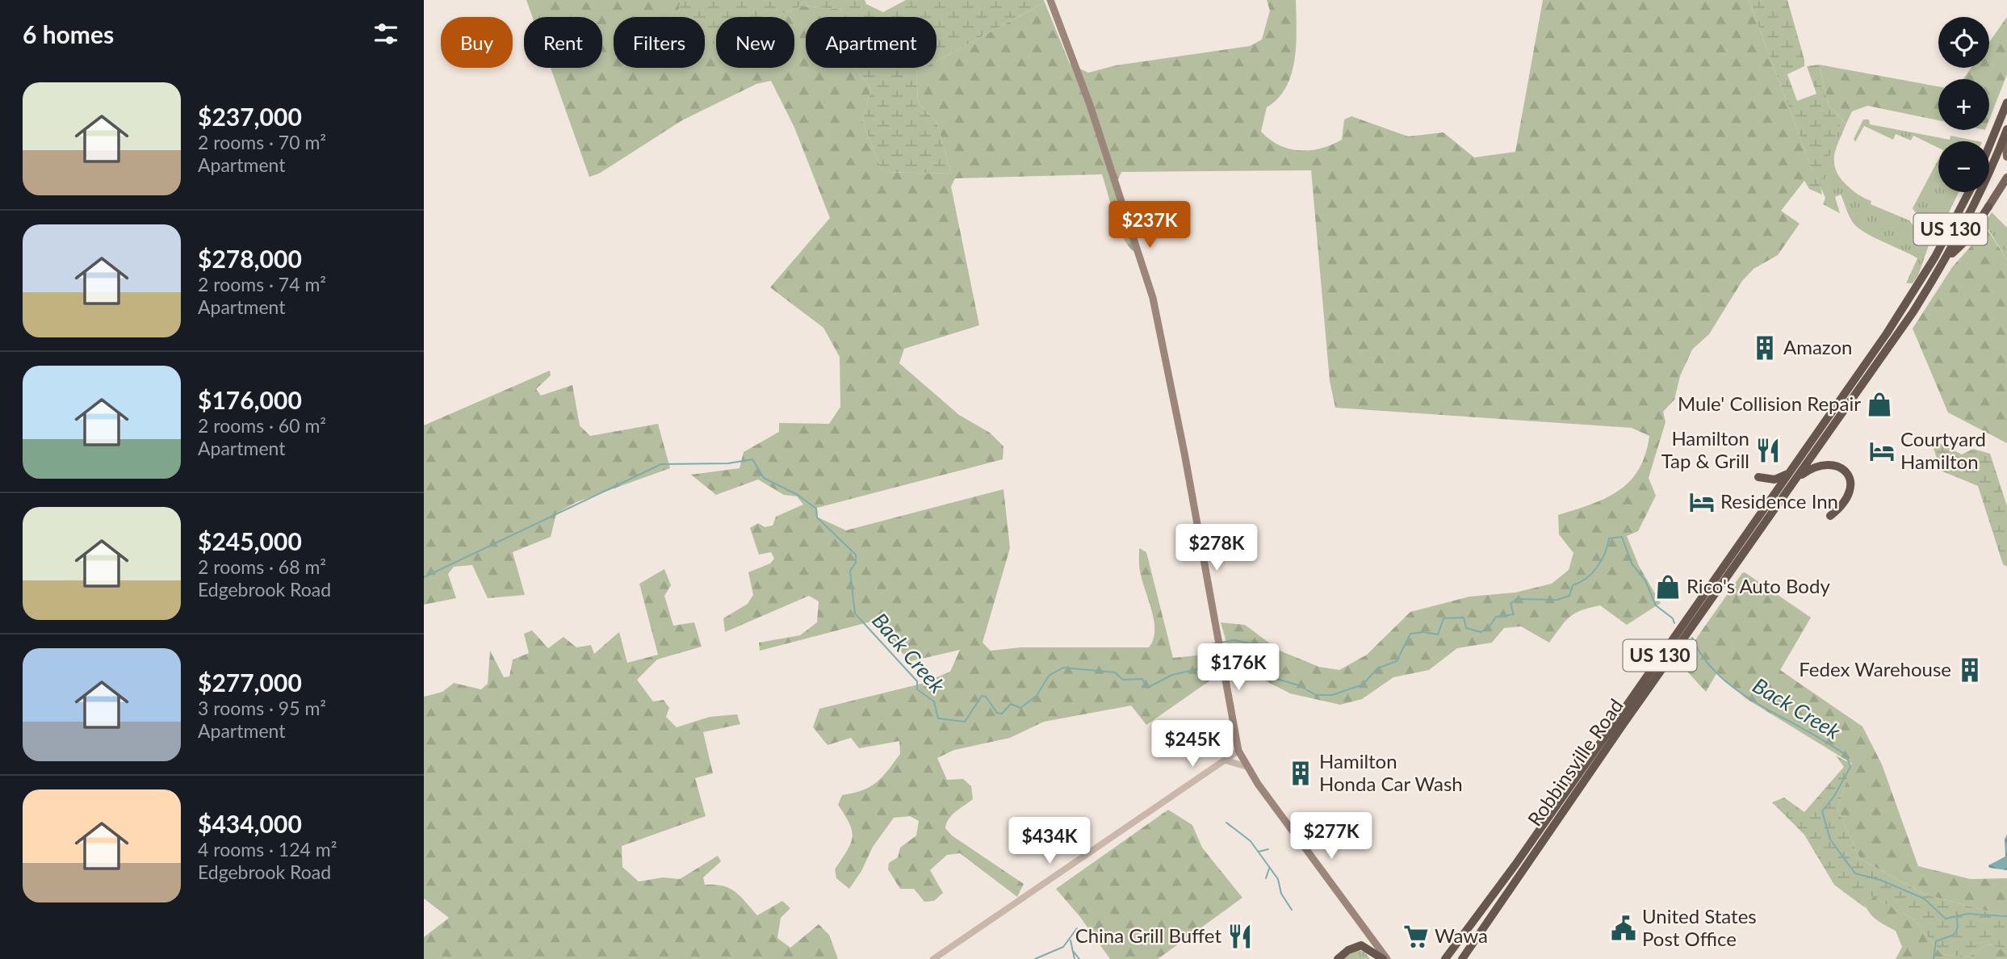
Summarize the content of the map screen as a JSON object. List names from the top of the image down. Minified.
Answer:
{"streets":{"highway":["US 130","Robbinsville Road"]},"water":["Back Creek"],"places":{"building":["Amazon","Fedex Warehouse","Hamilton Honda Car Wash"],"shop":["Mule' Collision Repair","Rico's Auto Body"],"restaurant":["Hamilton Tap & Grill","China Grill Buffet"],"hotel":["Courtyard Hamilton","Residence Inn"],"public building":["United States Post Office"],"supermarket":["Wawa"]},"page":{"heading":"6 homes","map_buttons":["+","−"],"chip":["Buy","Rent","Filters","New","Apartment"],"list":[{"name":"$237,000","note":"2 rooms · 70 m² · Apartment"},{"name":"$278,000","note":"2 rooms · 74 m² · Apartment"},{"name":"$176,000","note":"2 rooms · 60 m² · Apartment"},{"name":"$245,000","note":"2 rooms · 68 m² · Edgebrook Road"},{"name":"$277,000","note":"3 rooms · 95 m² · Apartment"},{"name":"$434,000","note":"4 rooms · 124 m² · Edgebrook Road"}],"price":["$237K","$278K","$176K","$245K","$277K","$434K"]}}
